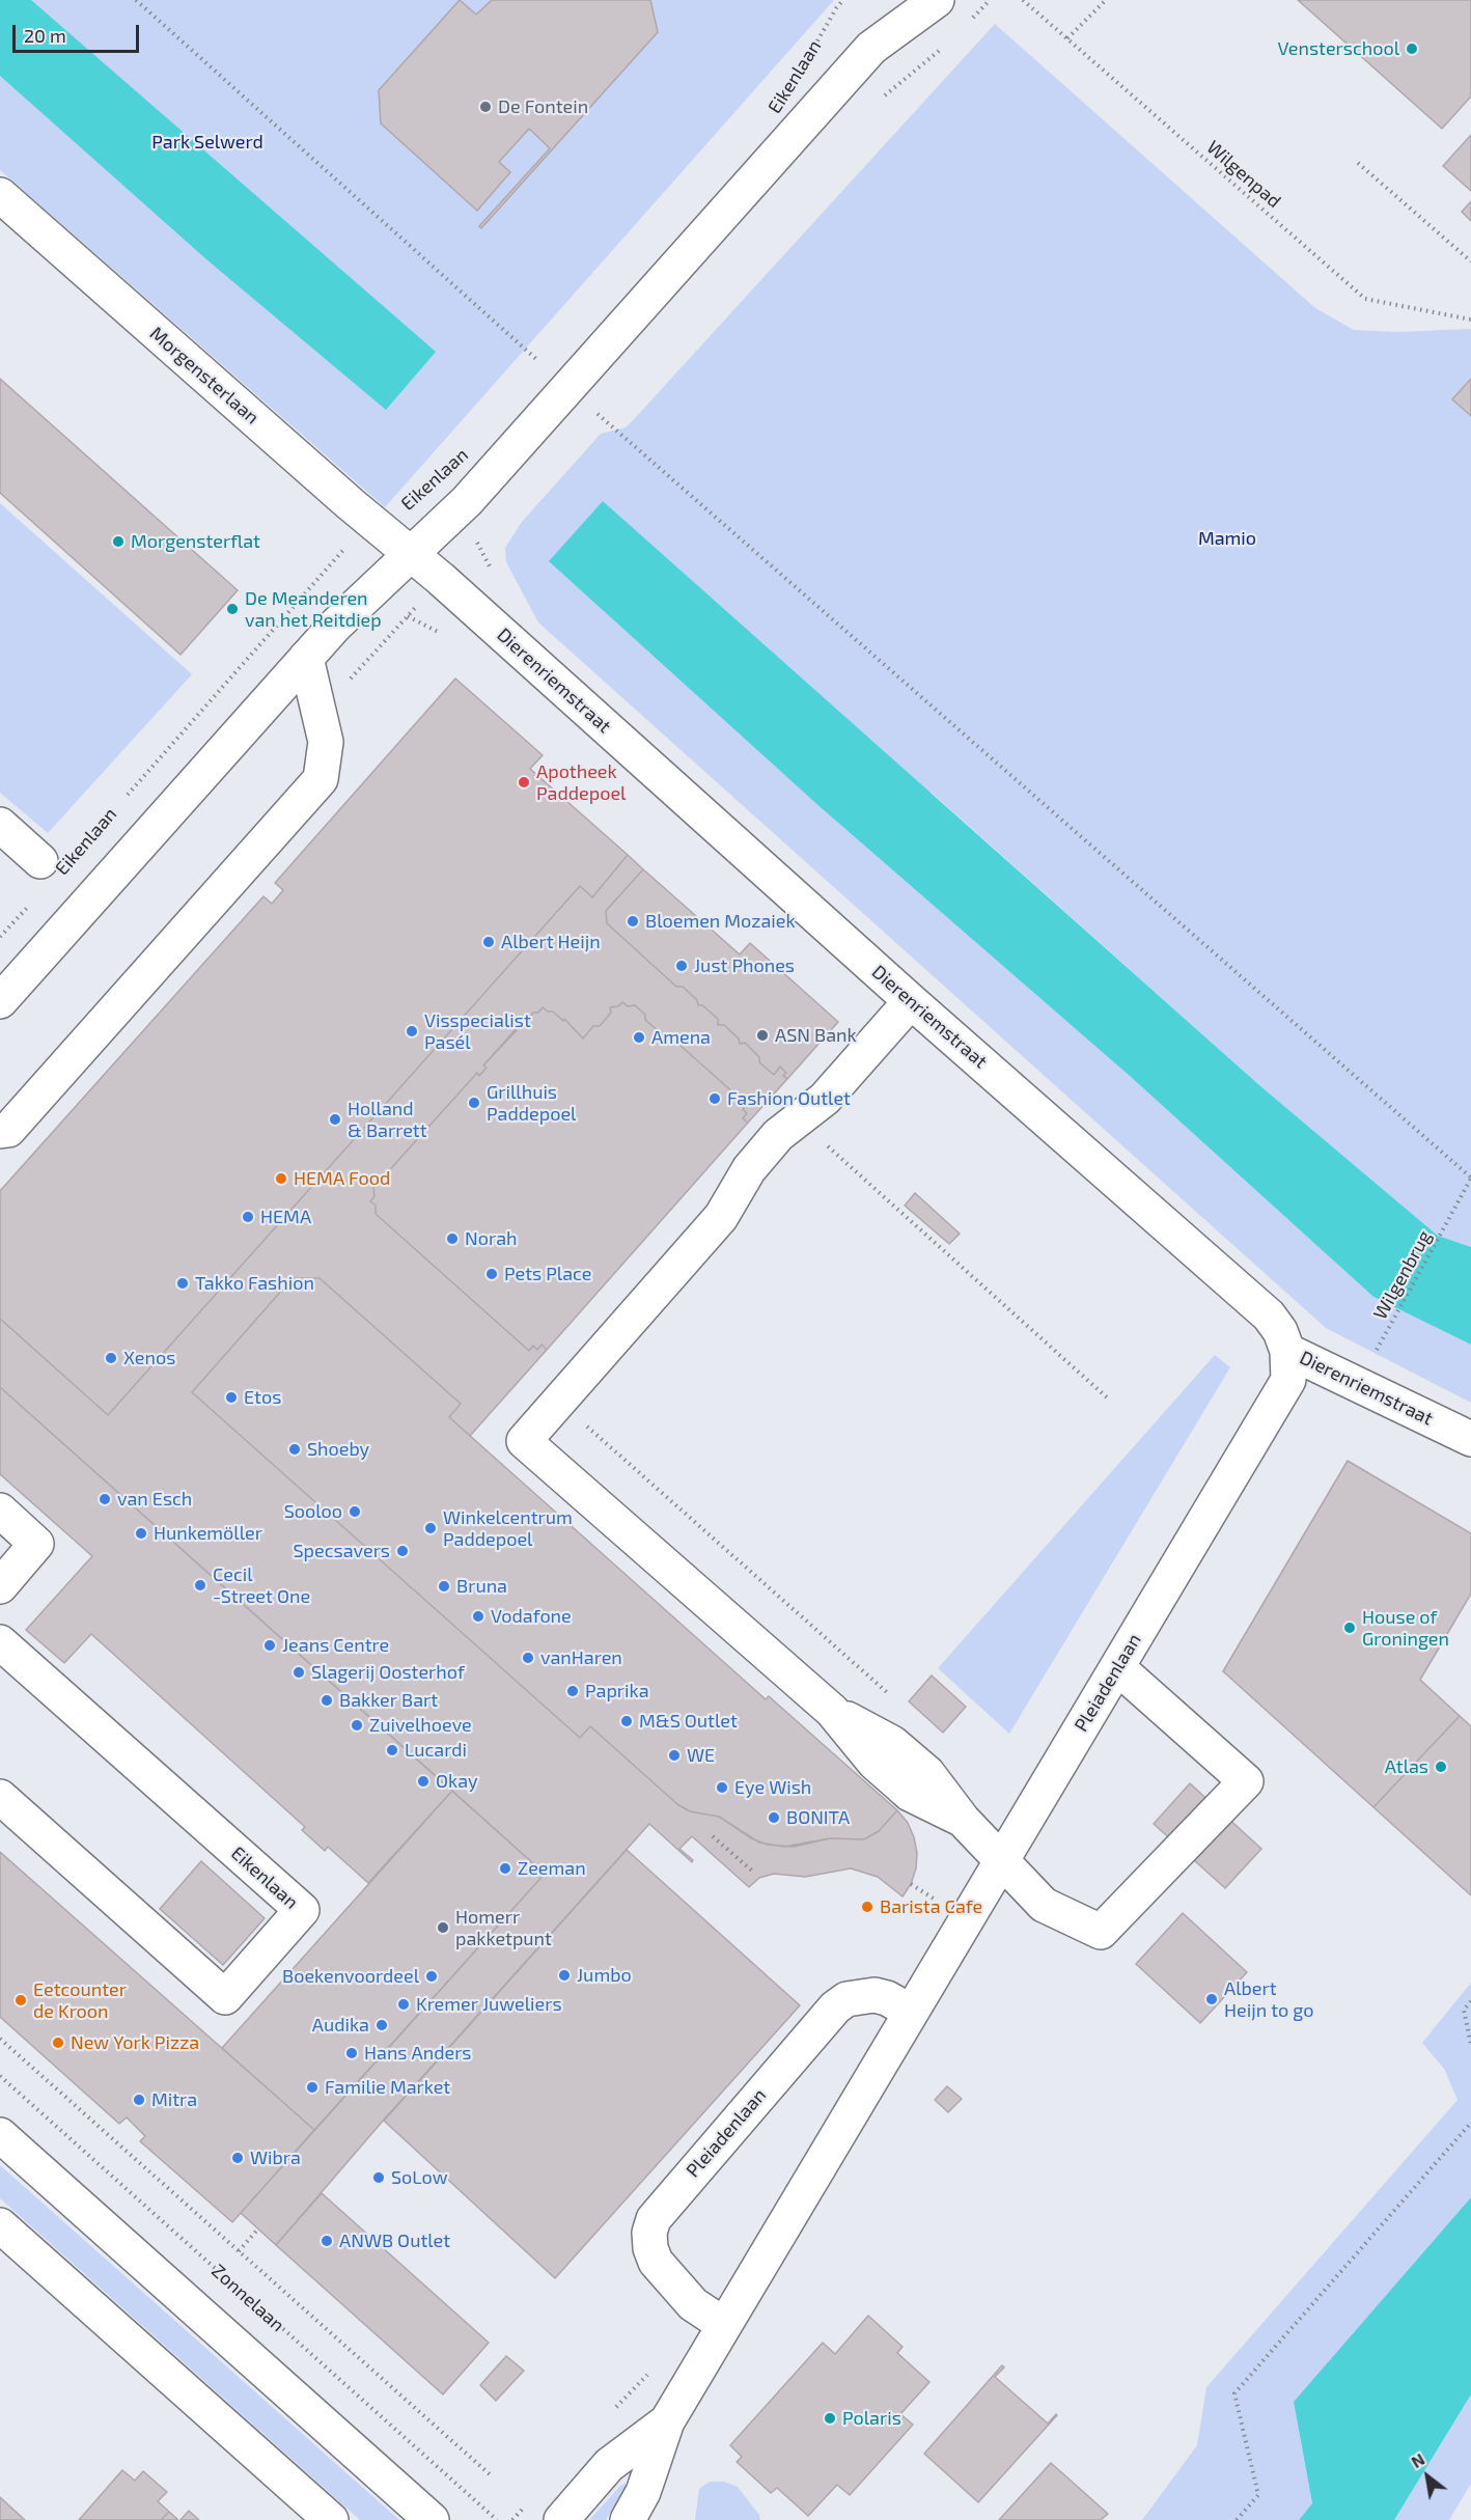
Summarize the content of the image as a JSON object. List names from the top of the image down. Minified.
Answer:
{"streets":{"street":["Eikenlaan","Morgensterlaan","Dierenriemstraat","Pleiadenlaan"],"path":["Wilgenpad","Wilgenbrug","Zonnelaan"]},"crossings":[["Eikenlaan","Morgensterlaan"],["Eikenlaan","Dierenriemstraat"],["Morgensterlaan","Dierenriemstraat"],["Dierenriemstraat","Wilgenbrug"],["Dierenriemstraat","Pleiadenlaan"]],"parks":["Park Selwerd","Mamio"],"places":["Vensterschool","De Fontein","Morgensterflat","De Meanderen van het Reitdiep","Apotheek Paddepoel","Bloemen Mozaiek","Albert Heijn","Just Phones","Visspecialist Pasél","ASN Bank","Amena","Fashion Outlet","Grillhuis Paddepoel","Holland & Barrett","HEMA Food","HEMA","Norah","Pets Place","Takko Fashion","Xenos","Etos","Shoeby","van Esch","Sooloo","Winkelcentrum Paddepoel","Hunkemöller","Specsavers","Cecil -Street One","Bruna","Vodafone","House of Groningen","Jeans Centre","vanHaren","Slagerij Oosterhof","Paprika","Bakker Bart","M&S Outlet","Zuivelhoeve","Lucardi","WE","Atlas","Okay","Eye Wish","BONITA","Zeeman","Barista Cafe","Homerr pakketpunt","Jumbo","Boekenvoordeel","Albert Heijn to go","Eetcounter de Kroon","Kremer Juweliers","Audika","New York Pizza","Hans Anders","Familie Market","Mitra","Wibra","SoLow","ANWB Outlet","Polaris"],"scale_bar":"20 m","north":"top left"}
